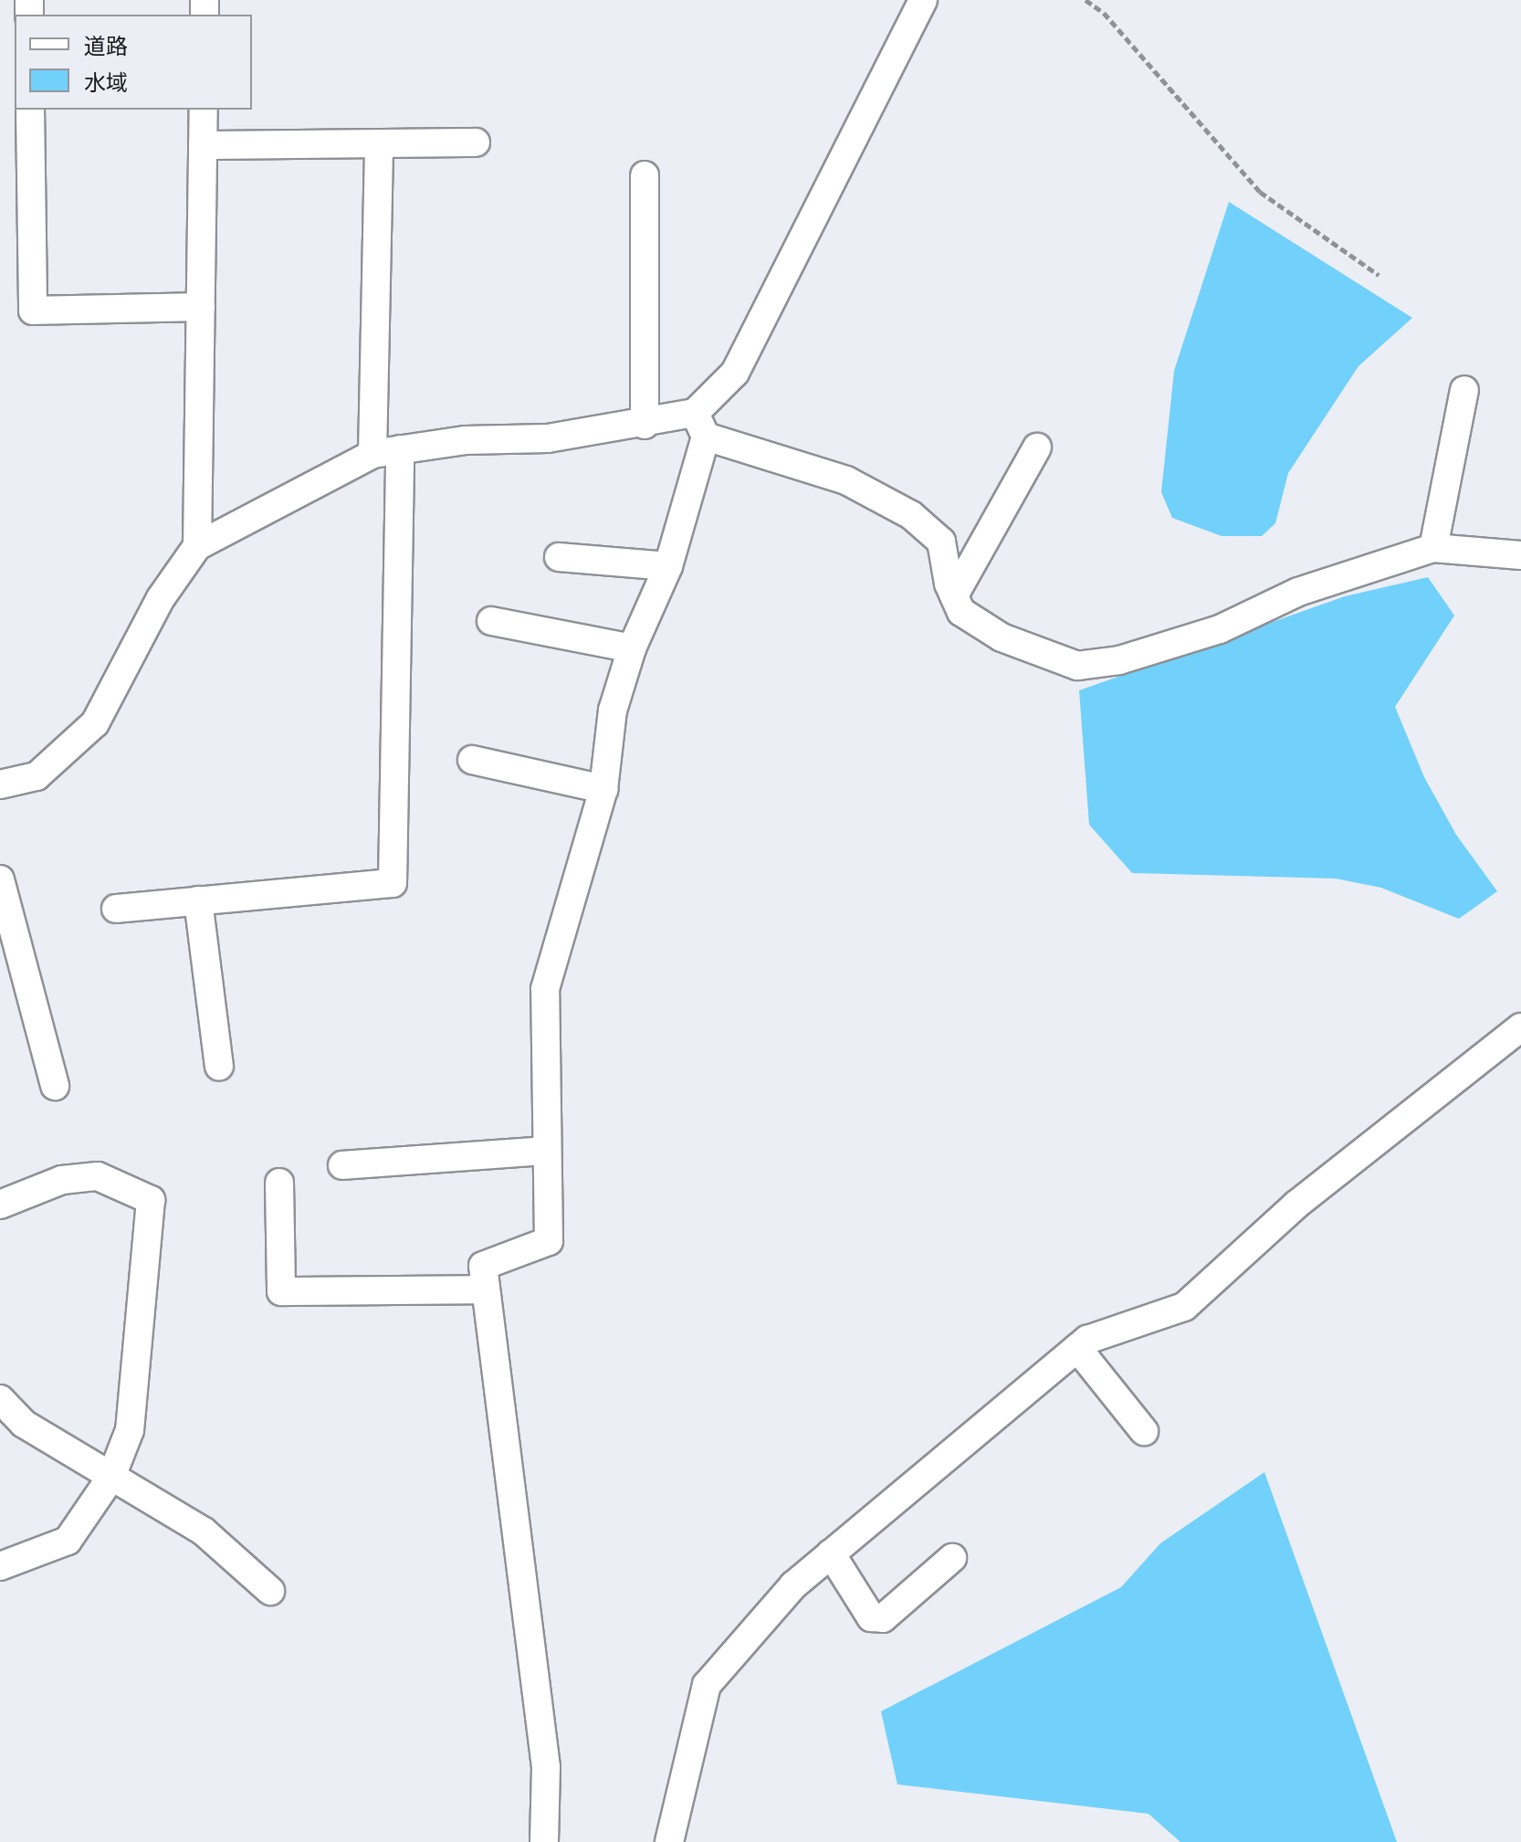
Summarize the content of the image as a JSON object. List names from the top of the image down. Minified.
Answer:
{"legend":["道路","水域"]}
